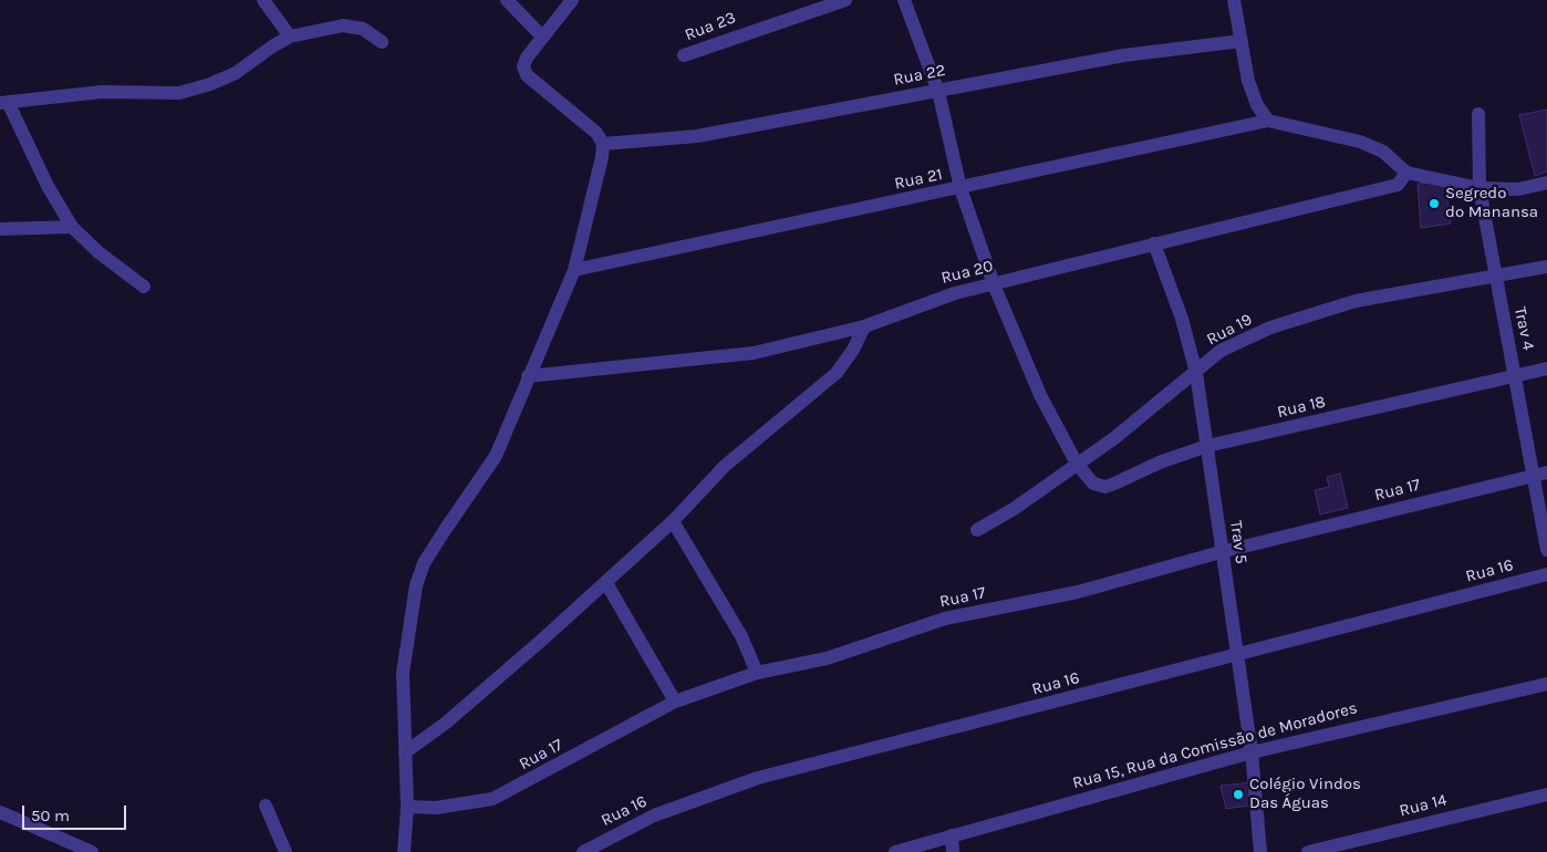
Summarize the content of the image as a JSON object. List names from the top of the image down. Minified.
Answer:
{"streets":{"street":["Rua 23","Rua 22","Rua 21","Rua 20","Trav 4","Rua 19","Rua 18","Rua 17","Trav 5","Rua 16","Rua 15, Rua da Comissão de Moradores","Rua 14"]},"crossings":[["Rua 22","Rua 18"],["Rua 21","Rua 18"],["Rua 20","Rua 18"],["Rua 20","Trav 5"],["Trav 4","Rua 19"],["Trav 4","Rua 18"],["Trav 4","Rua 17"],["Rua 19","Rua 18"],["Rua 19","Trav 5"],["Rua 18","Trav 5"],["Rua 17","Trav 5"],["Trav 5","Rua 16"],["Trav 5","Rua 15, Rua da Comissão de Moradores"]],"places":["Segredo do Manansa","Colégio Vindos Das Águas"],"scale_bar":"50 m"}
